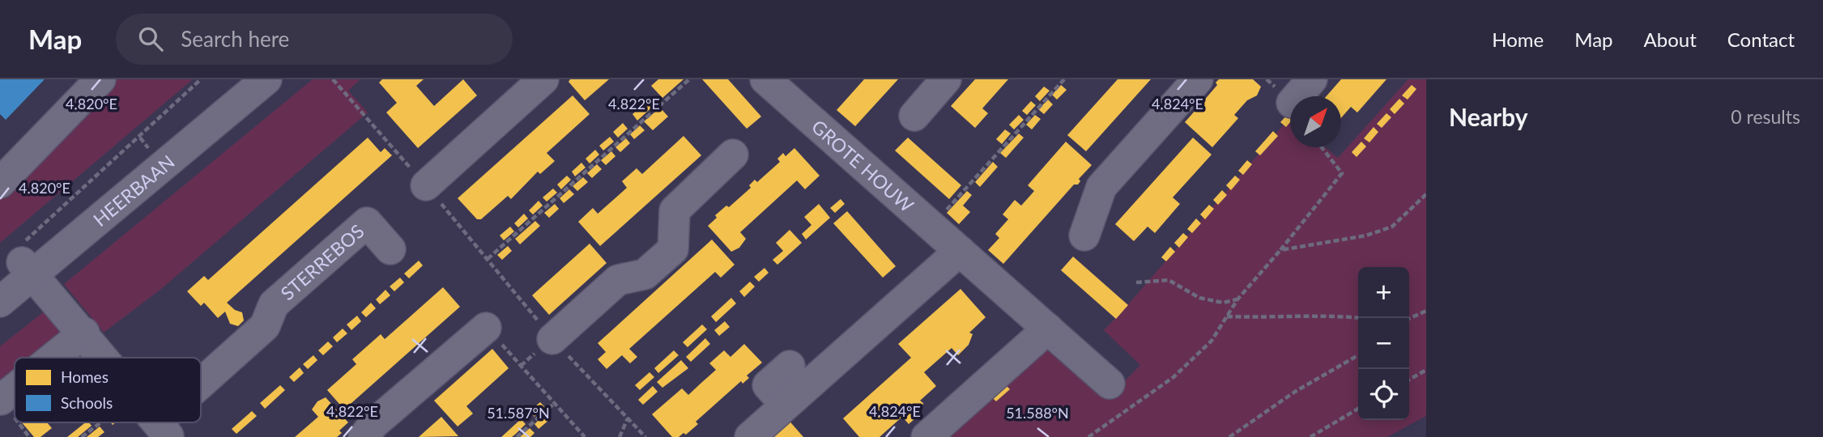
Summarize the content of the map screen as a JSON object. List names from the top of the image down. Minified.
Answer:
{"streets":{"street":["GROTE HOUW","HEERBAAN","STERREBOS"]},"crossings":[["HEERBAAN","STERREBOS"]],"legend":["Homes","Schools"],"north":"top right","page":{"header":"Map","search":"Search here","nav":["Home","Map","About","Contact"],"heading":["Nearby","0 results"],"map_buttons":["+","−"]},"coordinates":["4.820°E","4.822°E","4.824°E","51.587°N","51.588°N"]}
